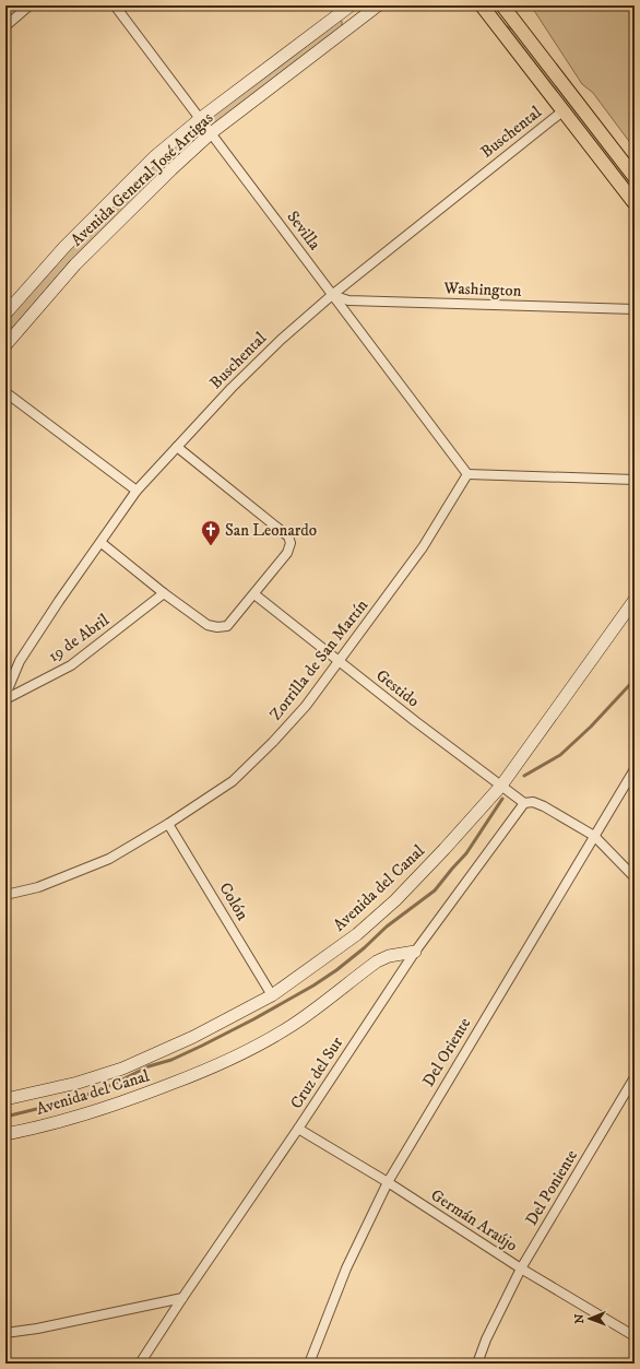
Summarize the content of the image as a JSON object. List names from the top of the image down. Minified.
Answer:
{"streets":{"street":["Buschental","Avenida General José Artigas","Sevilla","Washington","19 de Abril","Zorrilla de San Martín","Gestido","Avenida del Canal","Colón","Del Oriente","Cruz del Sur","Del Poniente","Germán Araújo"]},"crossings":[["Buschental","Sevilla"],["Buschental","Washington"],["Avenida General José Artigas","Sevilla"],["Sevilla","Washington"],["Sevilla","Zorrilla de San Martín"],["Zorrilla de San Martín","Gestido"],["Zorrilla de San Martín","Colón"],["Gestido","Avenida del Canal"],["Gestido","Cruz del Sur"],["Avenida del Canal","Colón"],["Avenida del Canal","Cruz del Sur"],["Del Oriente","Germán Araújo"],["Cruz del Sur","Germán Araújo"],["Del Poniente","Germán Araújo"]],"places":{"church":["San Leonardo"]},"north":"left"}
